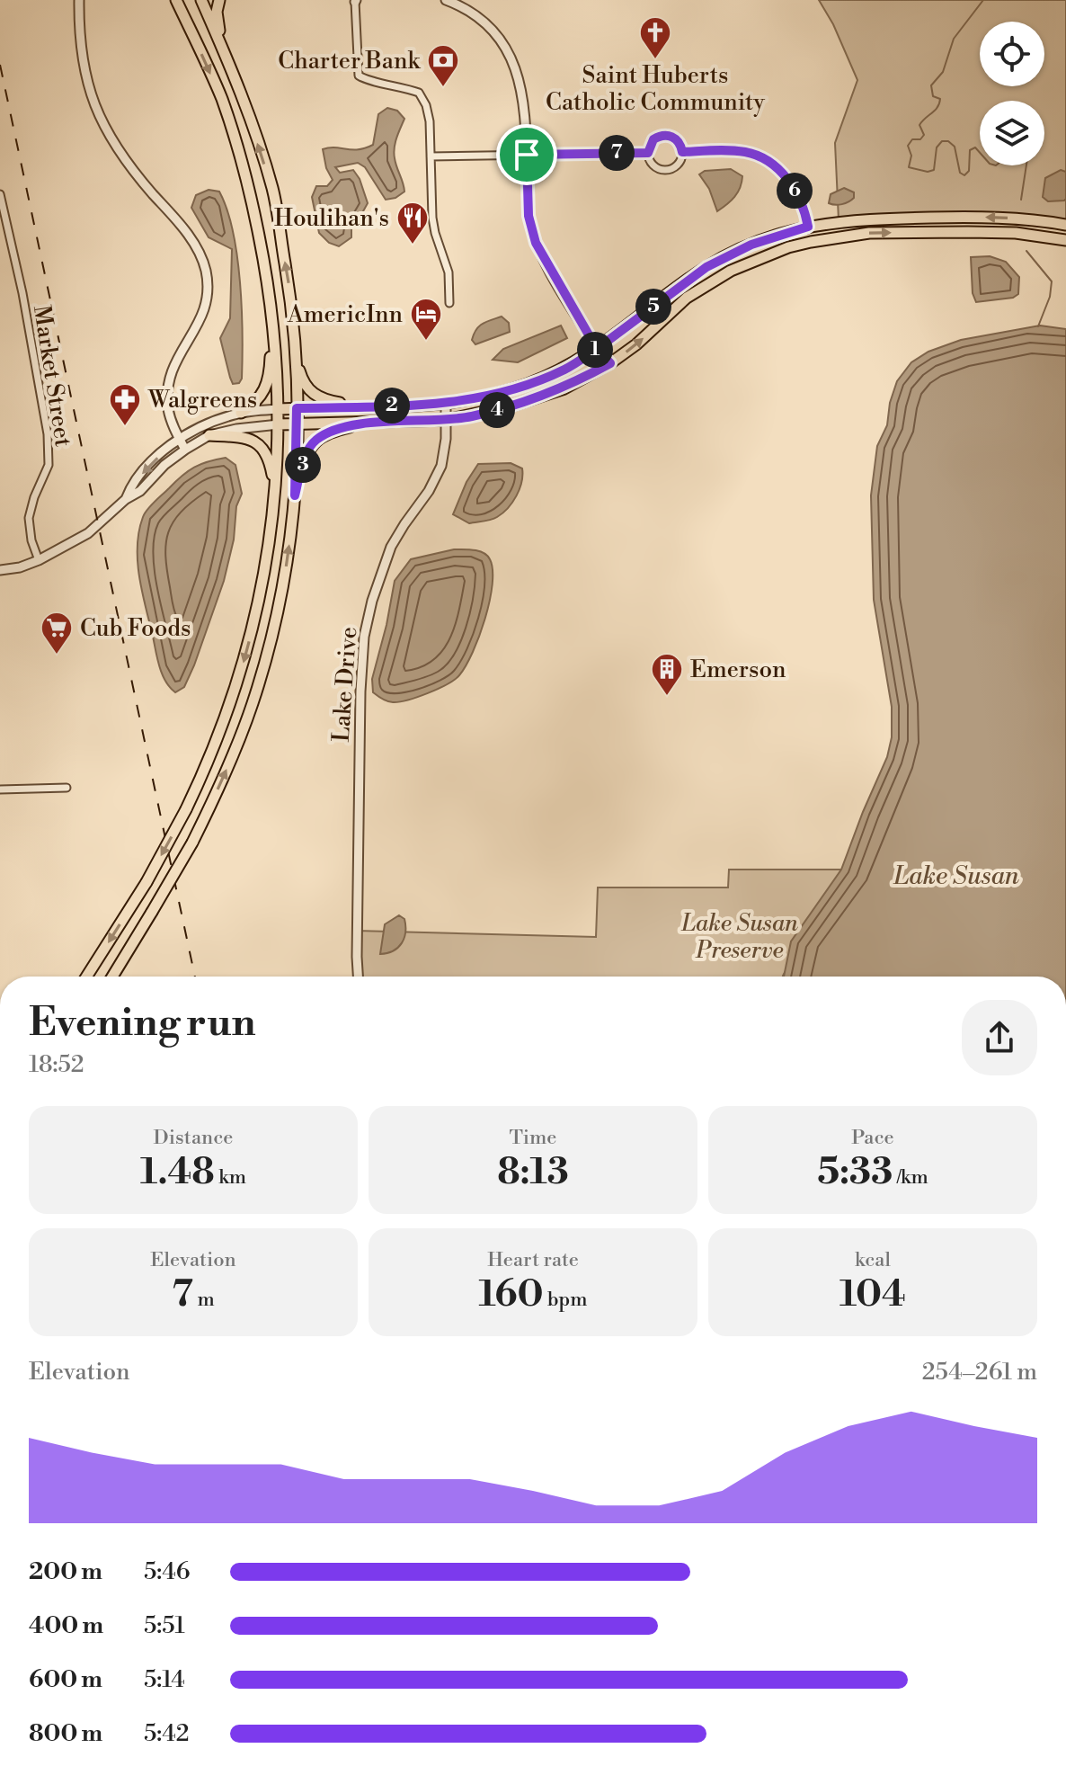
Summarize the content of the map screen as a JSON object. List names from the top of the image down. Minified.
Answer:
{"streets":{"street":["Market Street","Lake Drive"]},"water":["Lake Susan"],"parks":["Lake Susan Preserve"],"places":{"church":["Saint Huberts Catholic Community"],"bank":["Charter Bank"],"restaurant":["Houlihan's"],"hotel":["AmericInn"],"pharmacy":["Walgreens"],"supermarket":["Cub Foods"],"building":["Emerson"]},"page":{"pins":["7","6","5","1","2","4","3"],"heading":["Evening run","18:52"],"stats":[["Distance","1.48 km"],["Time","8:13"],["Pace","5:33 /km"],["Elevation","7 m"],["Heart rate","160 bpm"],["kcal","104"]],"chart":["Elevation","254–261 m"],"list":[{"name":"200 m","note":"5:46"},{"name":"400 m","note":"5:51"},{"name":"600 m","note":"5:14"},{"name":"800 m","note":"5:42"}]}}
